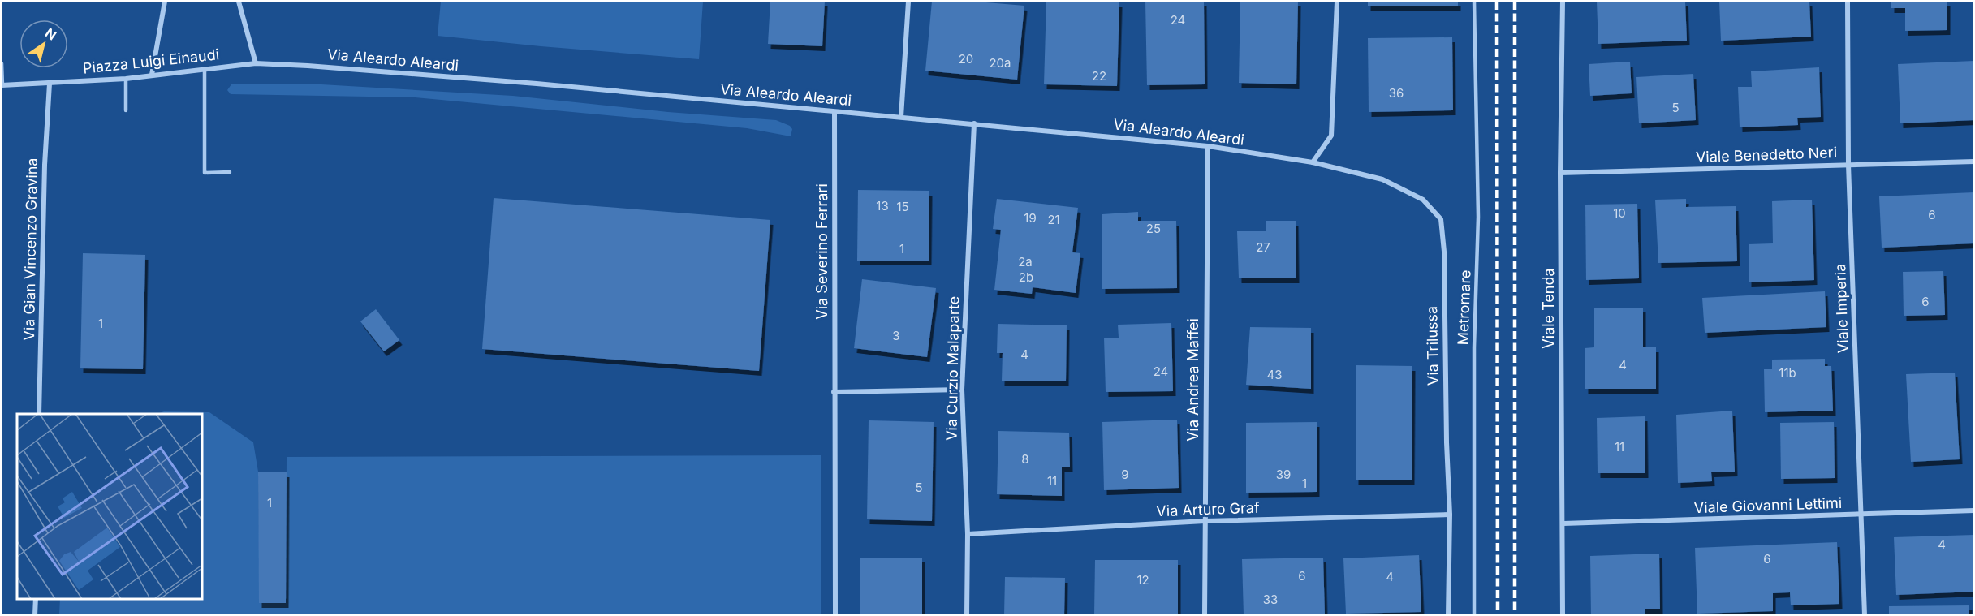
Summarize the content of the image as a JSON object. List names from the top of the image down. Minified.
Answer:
{"streets":{"street":["Via Aleardo Aleardi","Piazza Luigi Einaudi","Viale Benedetto Neri","Via Gian Vincenzo Gravina","Via Severino Ferrari","Viale Tenda","Viale Imperia","Via Trilussa","Via Curzio Malaparte","Via Andrea Maffei","Viale Giovanni Lettimi","Via Arturo Graf"],"lane":["Metromare"]},"crossings":[["Via Aleardo Aleardi","Piazza Luigi Einaudi"],["Via Aleardo Aleardi","Via Severino Ferrari"],["Via Aleardo Aleardi","Via Trilussa"],["Via Aleardo Aleardi","Via Curzio Malaparte"],["Via Aleardo Aleardi","Via Andrea Maffei"],["Piazza Luigi Einaudi","Via Gian Vincenzo Gravina"],["Viale Benedetto Neri","Viale Tenda"],["Viale Benedetto Neri","Viale Imperia"],["Viale Tenda","Viale Giovanni Lettimi"],["Viale Imperia","Viale Giovanni Lettimi"],["Via Trilussa","Via Arturo Graf"],["Via Curzio Malaparte","Via Arturo Graf"],["Via Andrea Maffei","Via Arturo Graf"]],"house_numbers":["24","20","20a","22","36","5","13","15","10","6","19","21","25","27","1","2a","2b","6","1","3","4","4","24","11b","43","11","8","9","39","11","1","5","1","4","6","6","4","12","33"],"north":"top right"}
